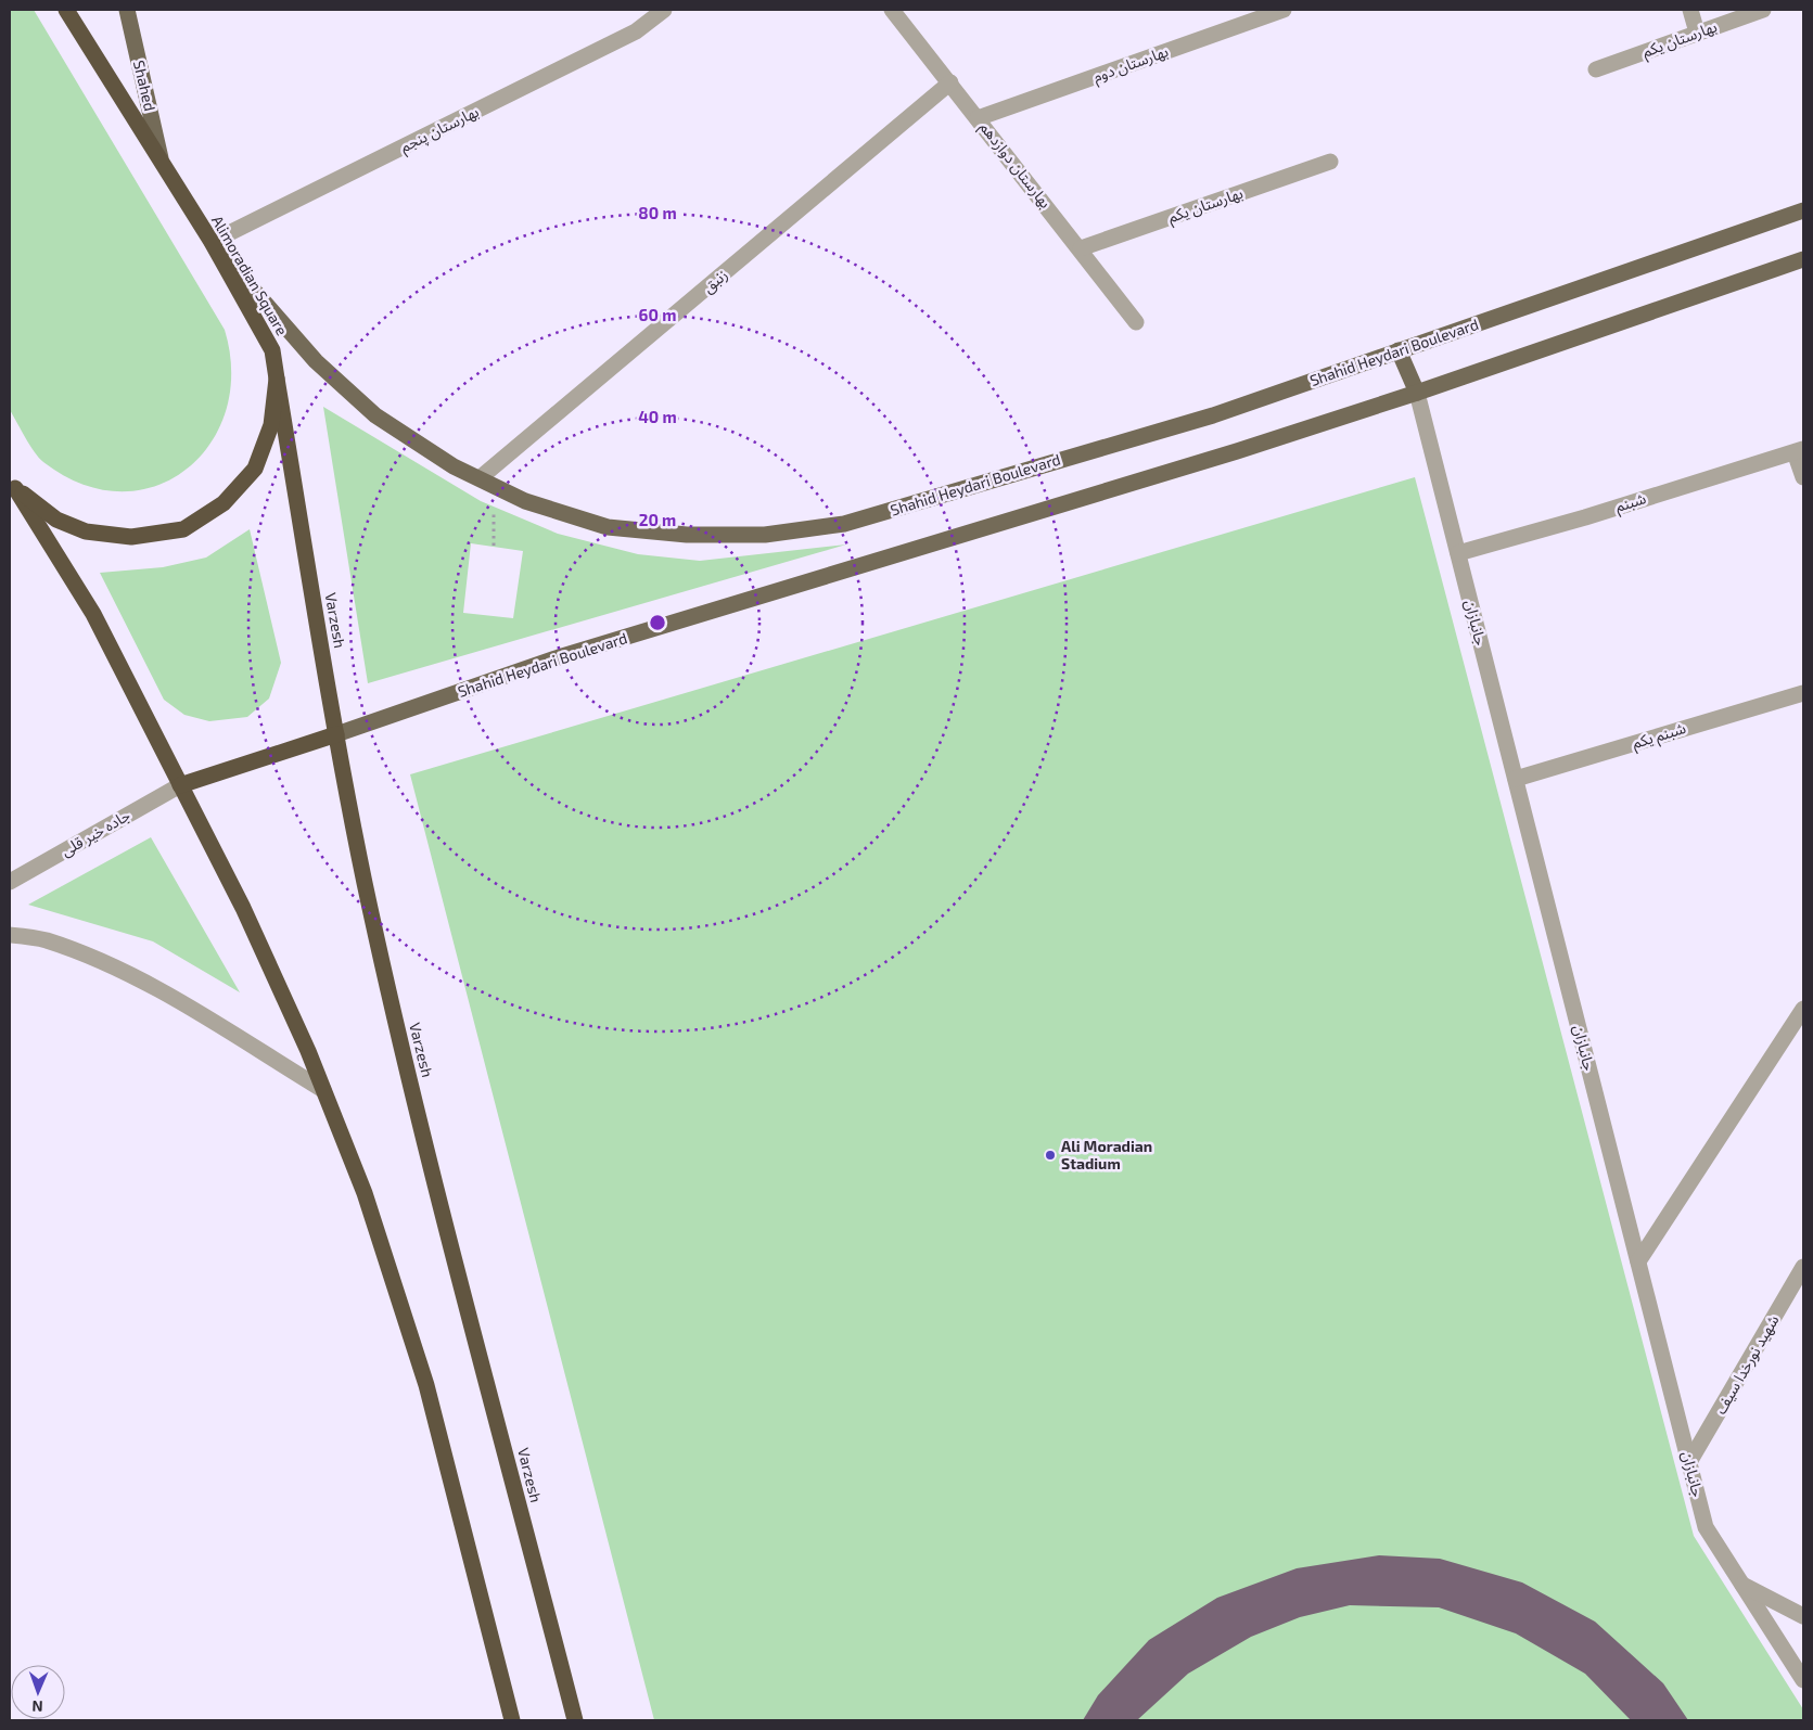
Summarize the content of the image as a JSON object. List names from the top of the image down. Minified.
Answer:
{"streets":{"highway":["Alimoradian Square","Varzesh"],"main road":["Shahed","Shahid Heydari Boulevard"],"street":["بهارستان یکم","بهارستان دوم","بهارستان پنجم","بهارستان دوازدهم","زنبق","شبنم","جانبازان","شبنم یکم","جاده خیر قلی","شهید نورخدا سیف"]},"crossings":[["بهارستان یکم","بهارستان دوازدهم"],["بهارستان دوم","بهارستان دوازدهم"],["Shahed","Alimoradian Square"],["بهارستان پنجم","Alimoradian Square"],["بهارستان پنجم","Shahid Heydari Boulevard"],["بهارستان دوازدهم","زنبق"],["Alimoradian Square","Shahid Heydari Boulevard"],["Alimoradian Square","Varzesh"],["زنبق","Shahid Heydari Boulevard"],["Shahid Heydari Boulevard","Varzesh"],["Shahid Heydari Boulevard","جانبازان"],["شبنم","جانبازان"],["جانبازان","شبنم یکم"],["جانبازان","شهید نورخدا سیف"]],"places":["Ali Moradian Stadium"],"north":"bottom","rings":["80 m","60 m","40 m","20 m"]}
